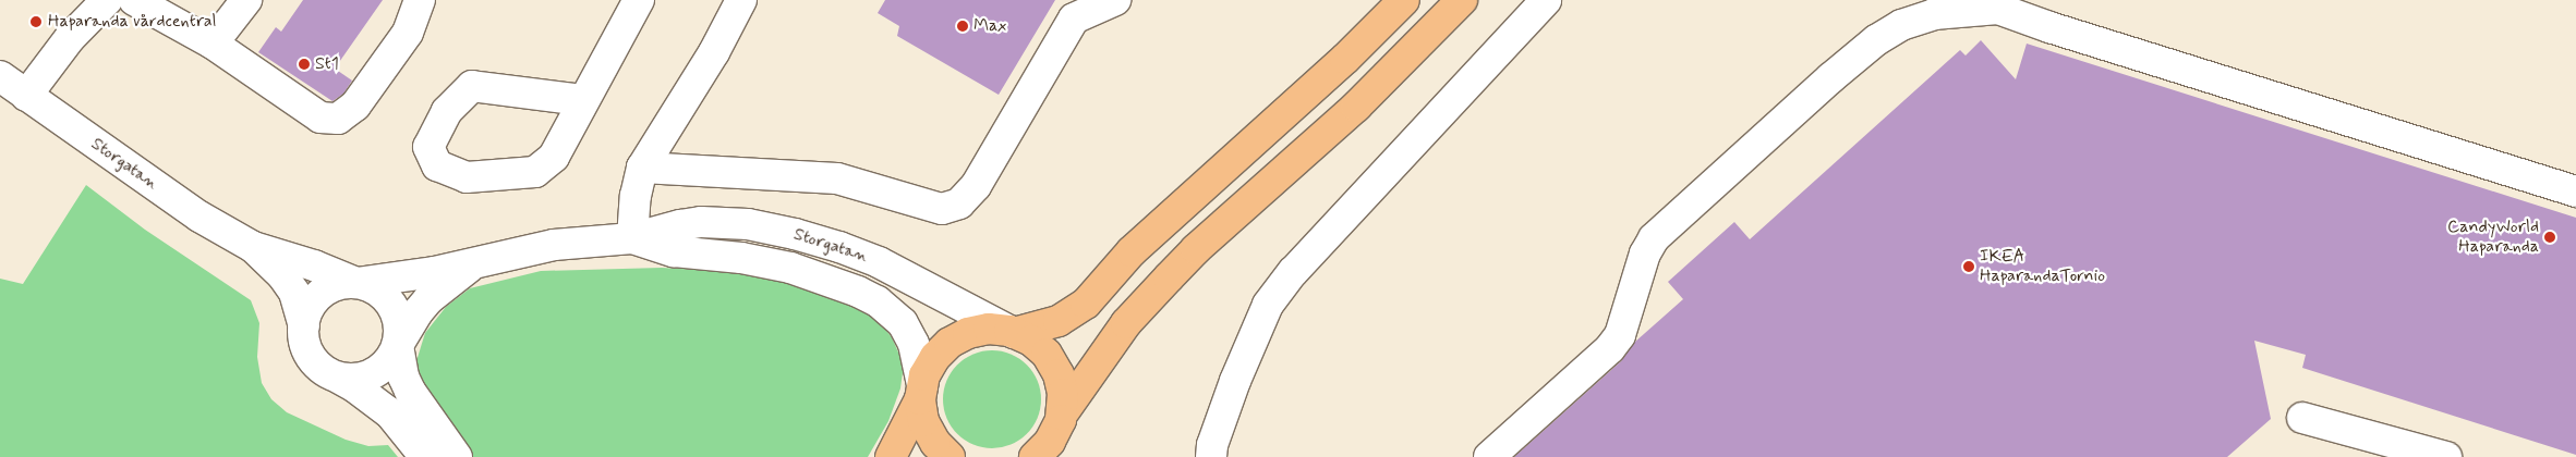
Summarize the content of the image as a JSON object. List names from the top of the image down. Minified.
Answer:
{"streets":{"street":["Storgatan"]},"places":["Haparanda vårdcentral","Max","St1","CandyWorld Haparanda","IKEA HaparandaTornio"]}
